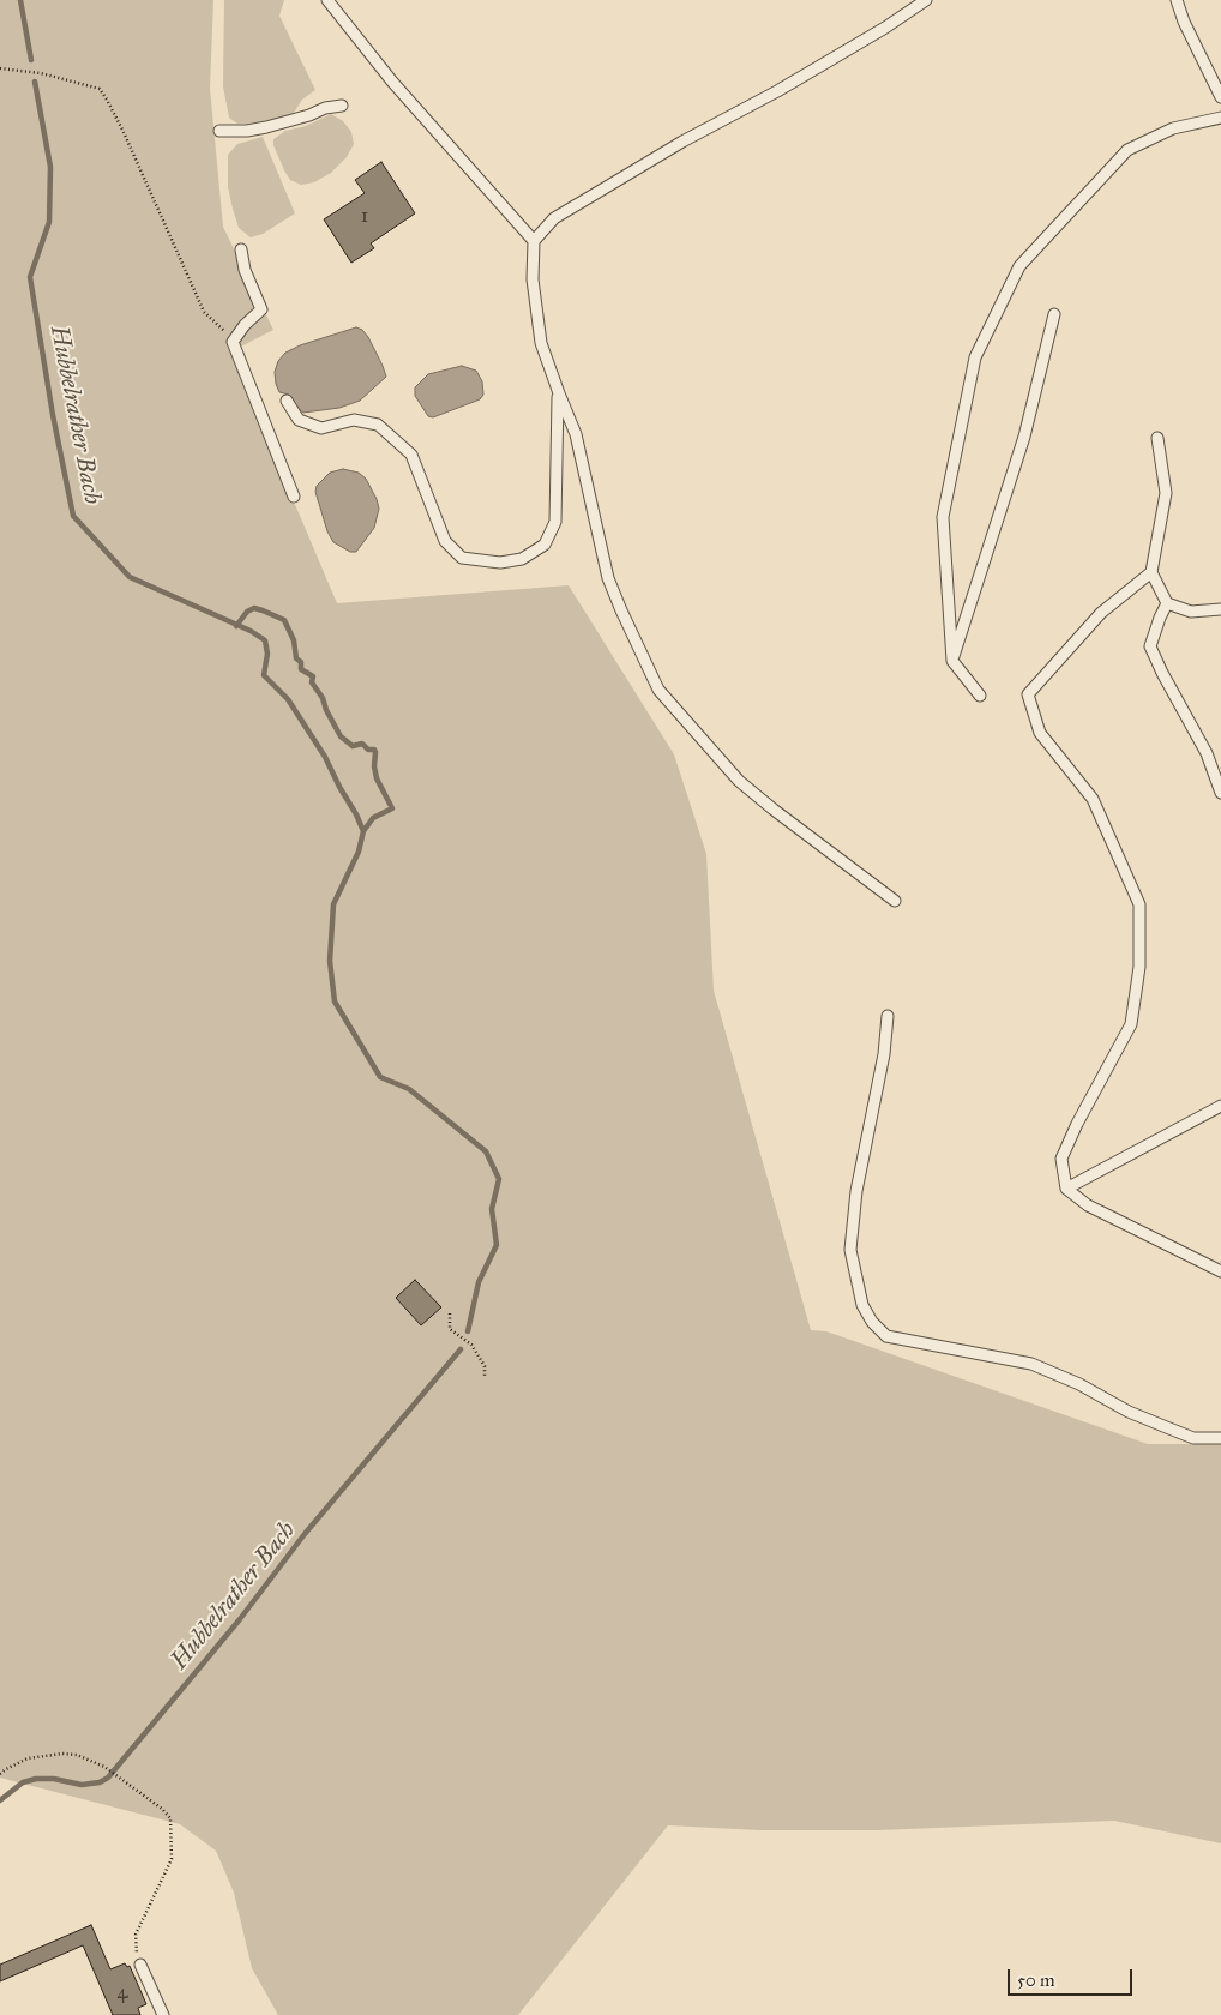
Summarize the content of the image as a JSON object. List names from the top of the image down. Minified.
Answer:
{"water":["Hubbelrather Bach"],"house_numbers":["1","4"],"scale_bar":"50 m"}
